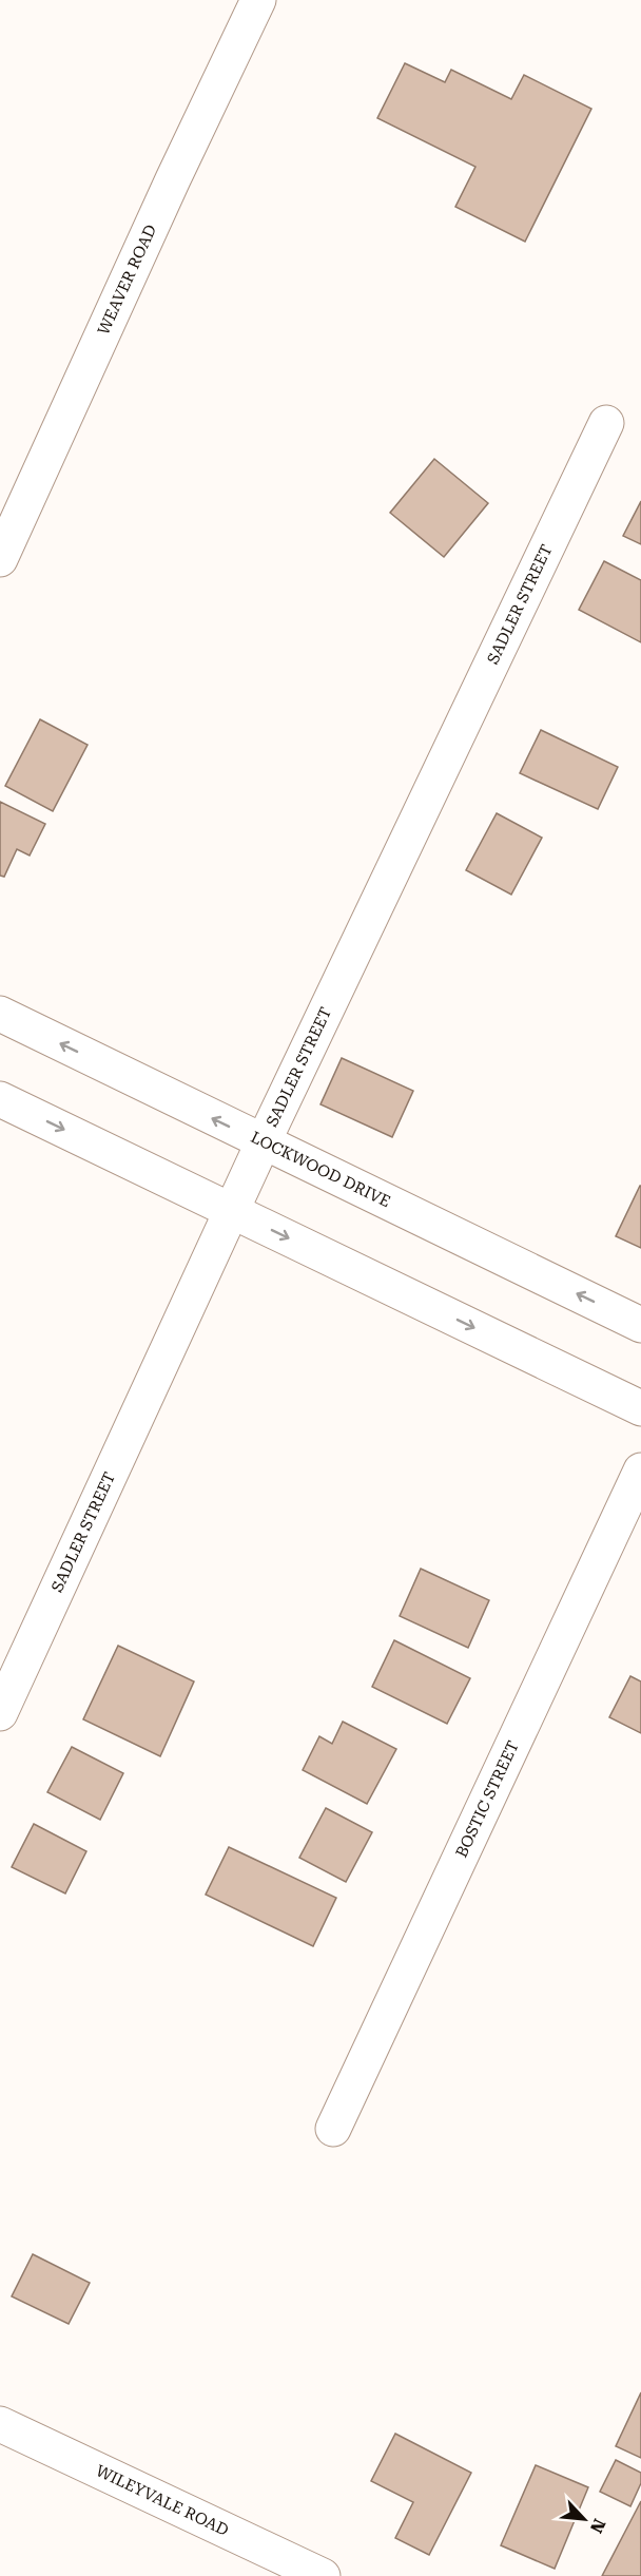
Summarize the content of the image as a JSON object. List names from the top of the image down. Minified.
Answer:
{"streets":{"street":["WEAVER ROAD","SADLER STREET","LOCKWOOD DRIVE","BOSTIC STREET","WILEYVALE ROAD"]},"crossings":[["SADLER STREET","LOCKWOOD DRIVE"]],"north":"bottom right"}
